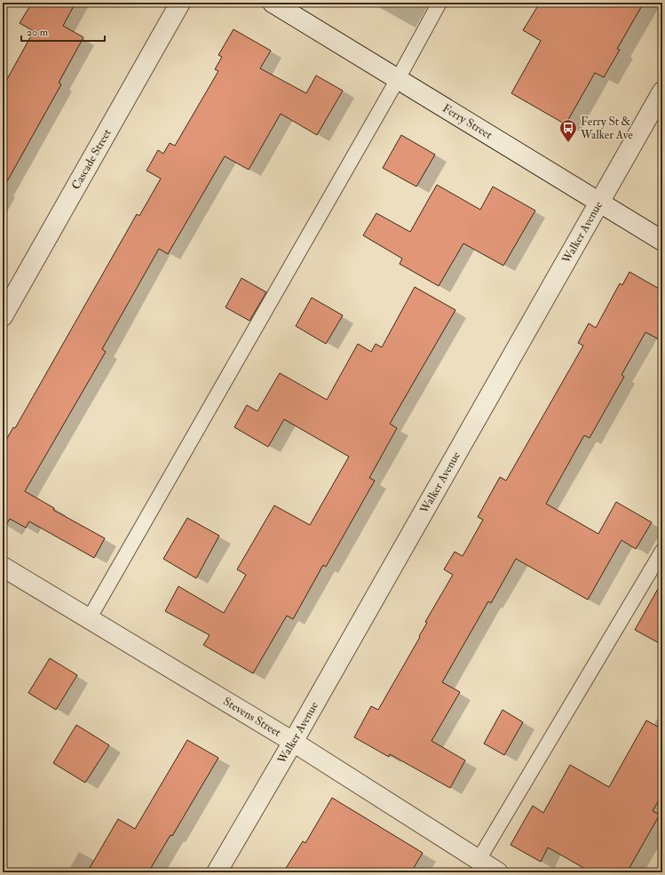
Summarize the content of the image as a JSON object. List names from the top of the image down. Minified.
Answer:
{"streets":{"street":["Ferry Street","Cascade Street","Walker Avenue","Stevens Street"]},"crossings":[["Ferry Street","Walker Avenue"],["Walker Avenue","Stevens Street"]],"places":{"bus stop":["Ferry St & Walker Ave"]},"scale_bar":"20 m"}
